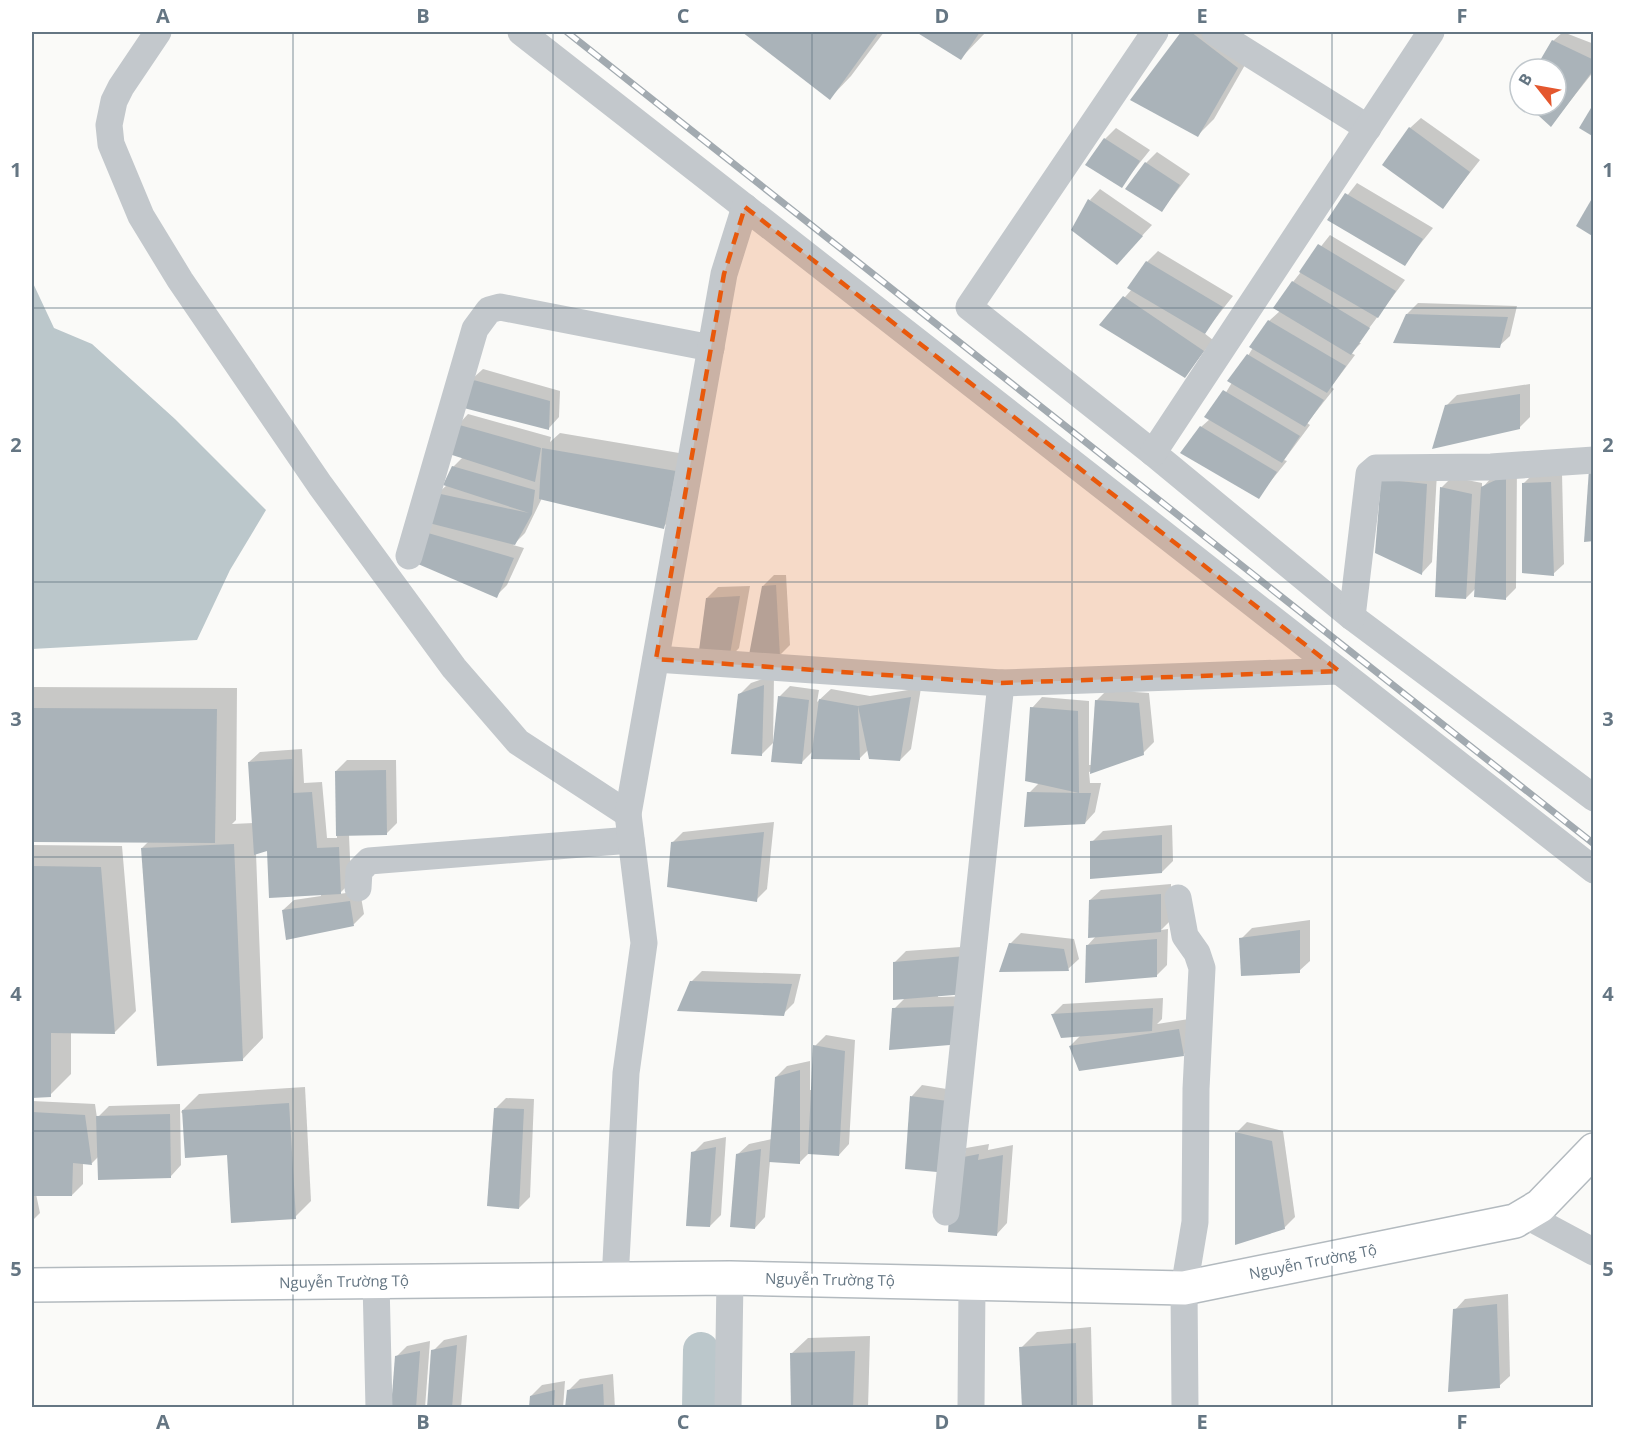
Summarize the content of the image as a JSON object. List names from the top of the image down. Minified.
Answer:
{"streets":{"main road":["Nguyễn Trường Tộ"]},"north":"top left","grid":{"columns":["A","B","C","D","E","F"],"rows":["1","2","3","4","5"]}}
